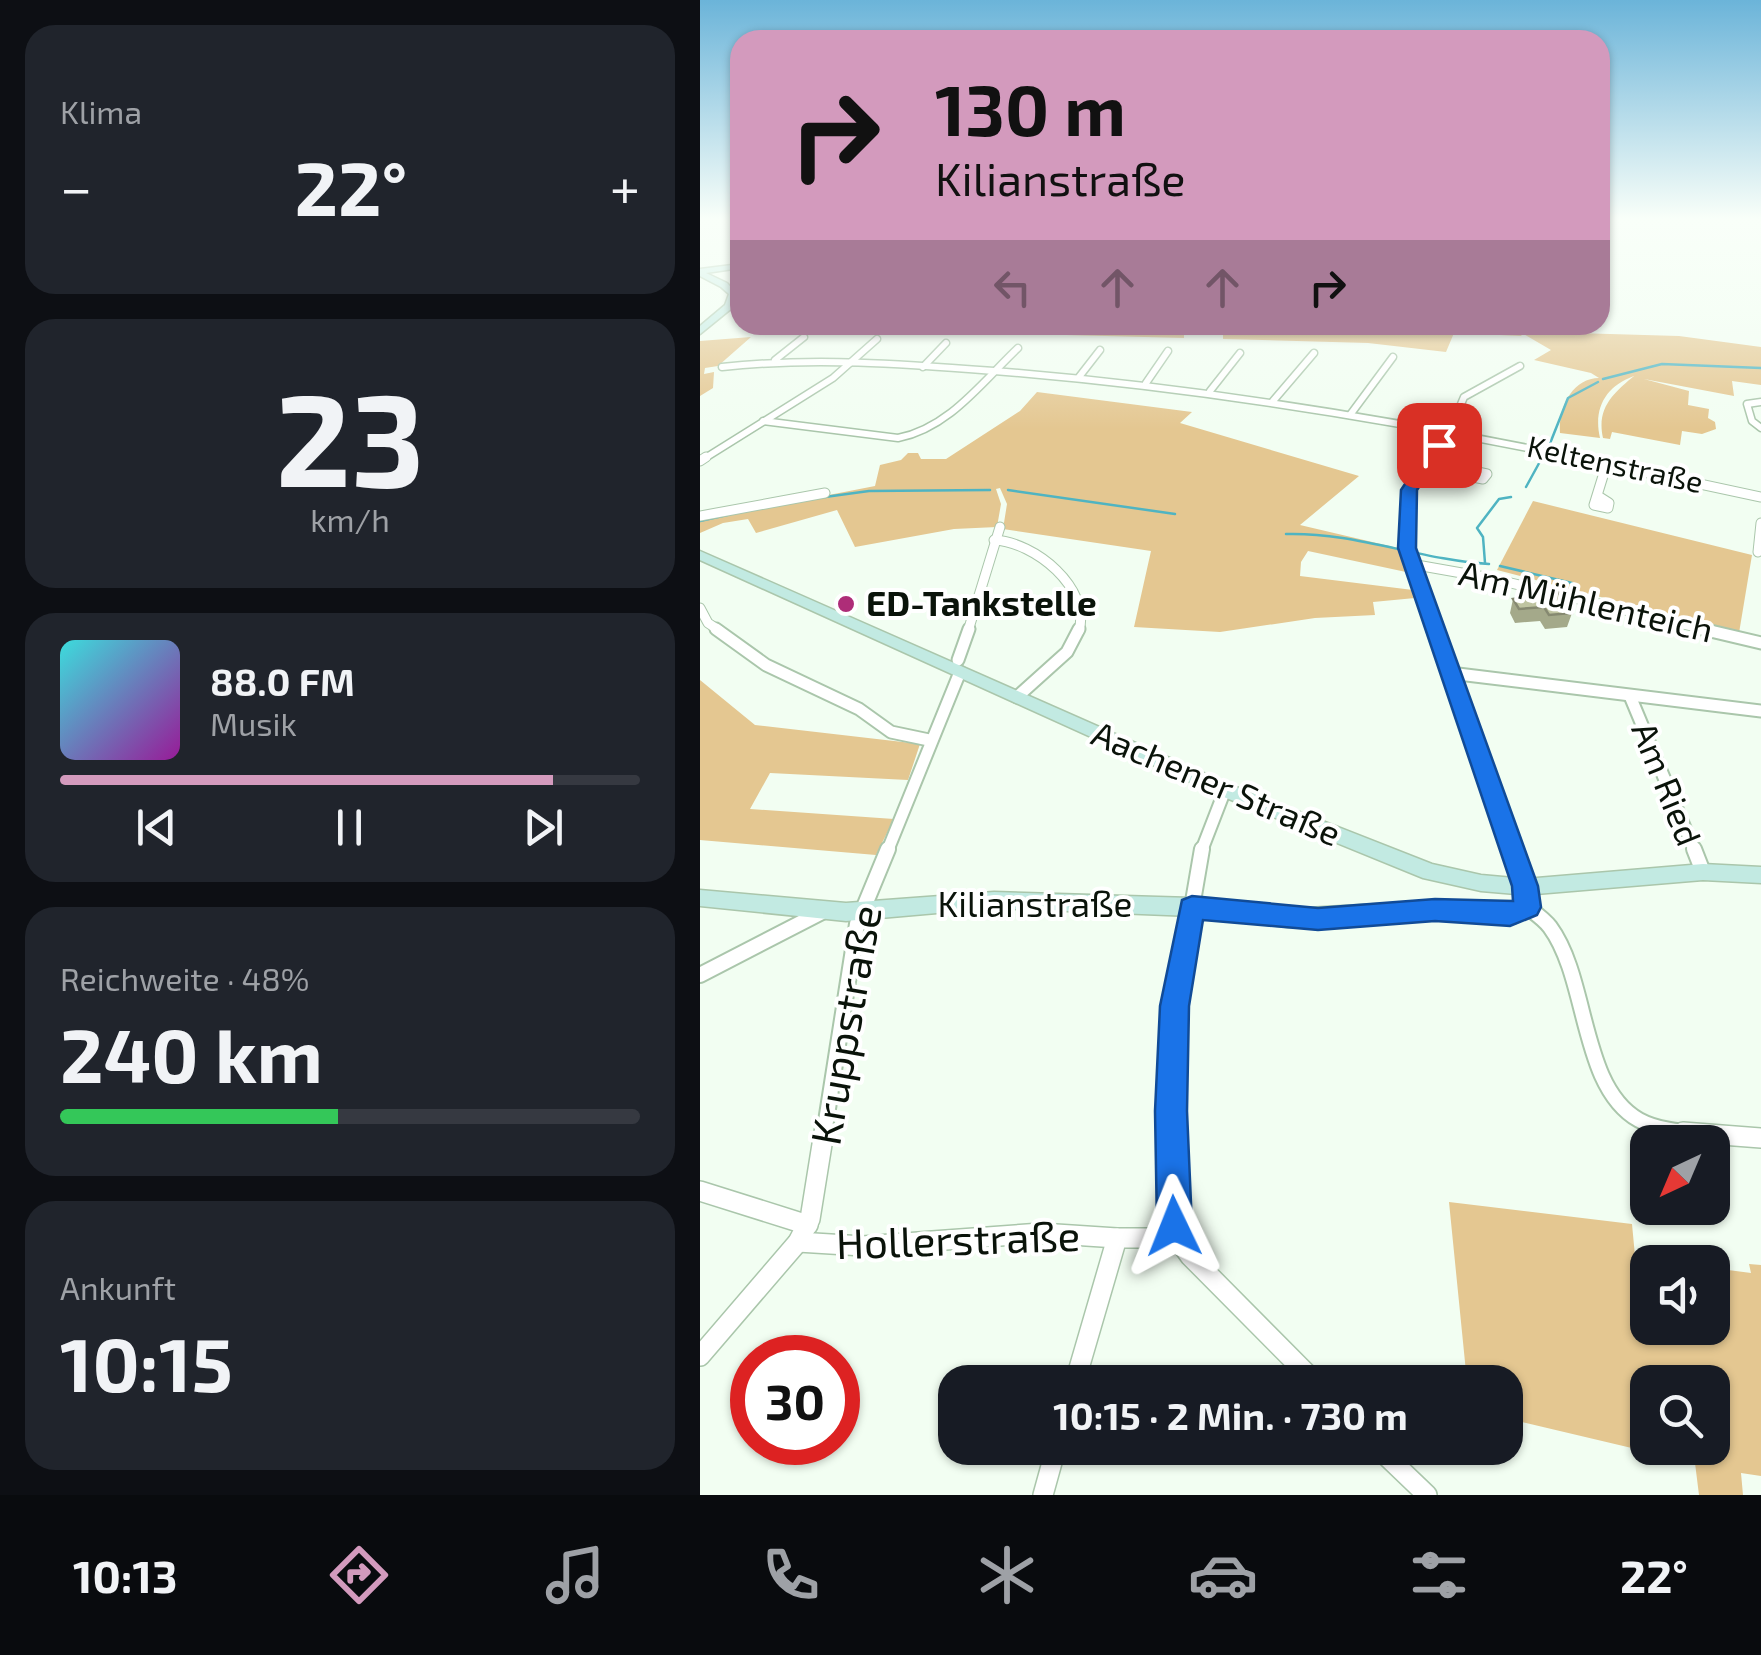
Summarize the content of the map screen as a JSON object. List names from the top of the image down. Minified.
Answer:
{"streets":{"main road":["Aachener Straße","Kilianstraße"],"street":["Keltenstraße","Am Mühlenteich","Am Ried","Kruppstraße","Hollerstraße"]},"crossings":[["Aachener Straße","Am Ried"],["Aachener Straße","Kilianstraße"],["Aachener Straße","Kruppstraße"],["Kilianstraße","Kruppstraße"],["Kruppstraße","Hollerstraße"]],"places":["ED-Tankstelle"],"north":"bottom left","page":{"tile":["Klima",["23","km/h"],["Reichweite · 48%","240 km"],["Ankunft","10:15"]],"turn":["130 m","Kilianstraße"],"heat":["−","22°","+"],"song":["88.0 FM","Musik"],"limit":"30","trip":"10:15 · 2 Min. · 730 m","tabs":["10:13","22°"]}}
